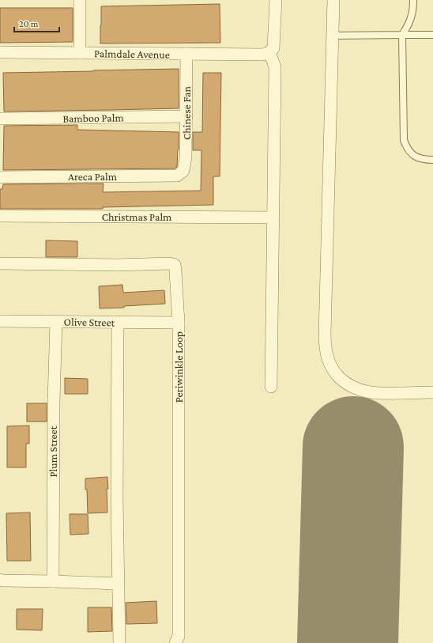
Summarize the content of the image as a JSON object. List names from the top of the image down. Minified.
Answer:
{"streets":{"street":["Palmdale Avenue","Chinese Fan","Bamboo Palm","Areca Palm","Christmas Palm","Olive Street","Periwinkle Loop","Plum Street"]},"crossings":[["Palmdale Avenue","Chinese Fan"],["Chinese Fan","Bamboo Palm"],["Chinese Fan","Areca Palm"],["Olive Street","Periwinkle Loop"],["Olive Street","Plum Street"]],"scale_bar":"20 m"}
